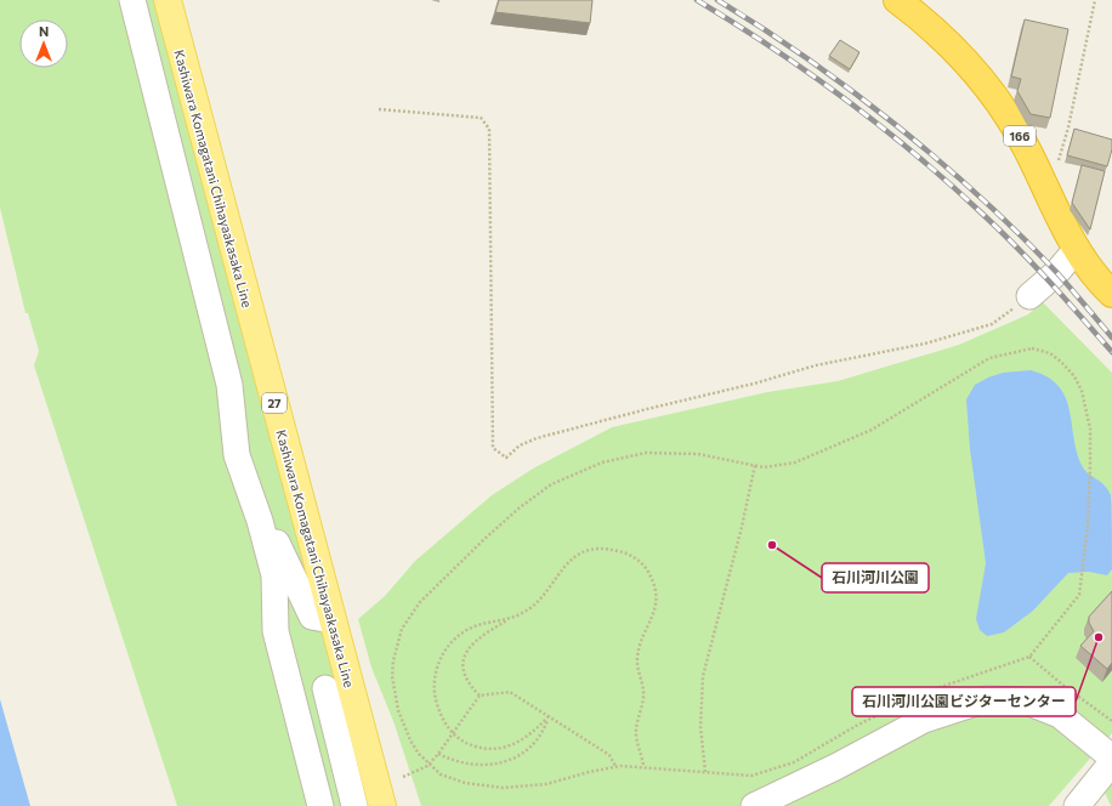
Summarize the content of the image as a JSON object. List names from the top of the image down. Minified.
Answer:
{"streets":{"highway":["166"],"main road":["Kashiwara Komagatani Chihayaakasaka Line","27"]},"places":["石川河川公園","石川河川公園ビジターセンター"],"north":"top"}
